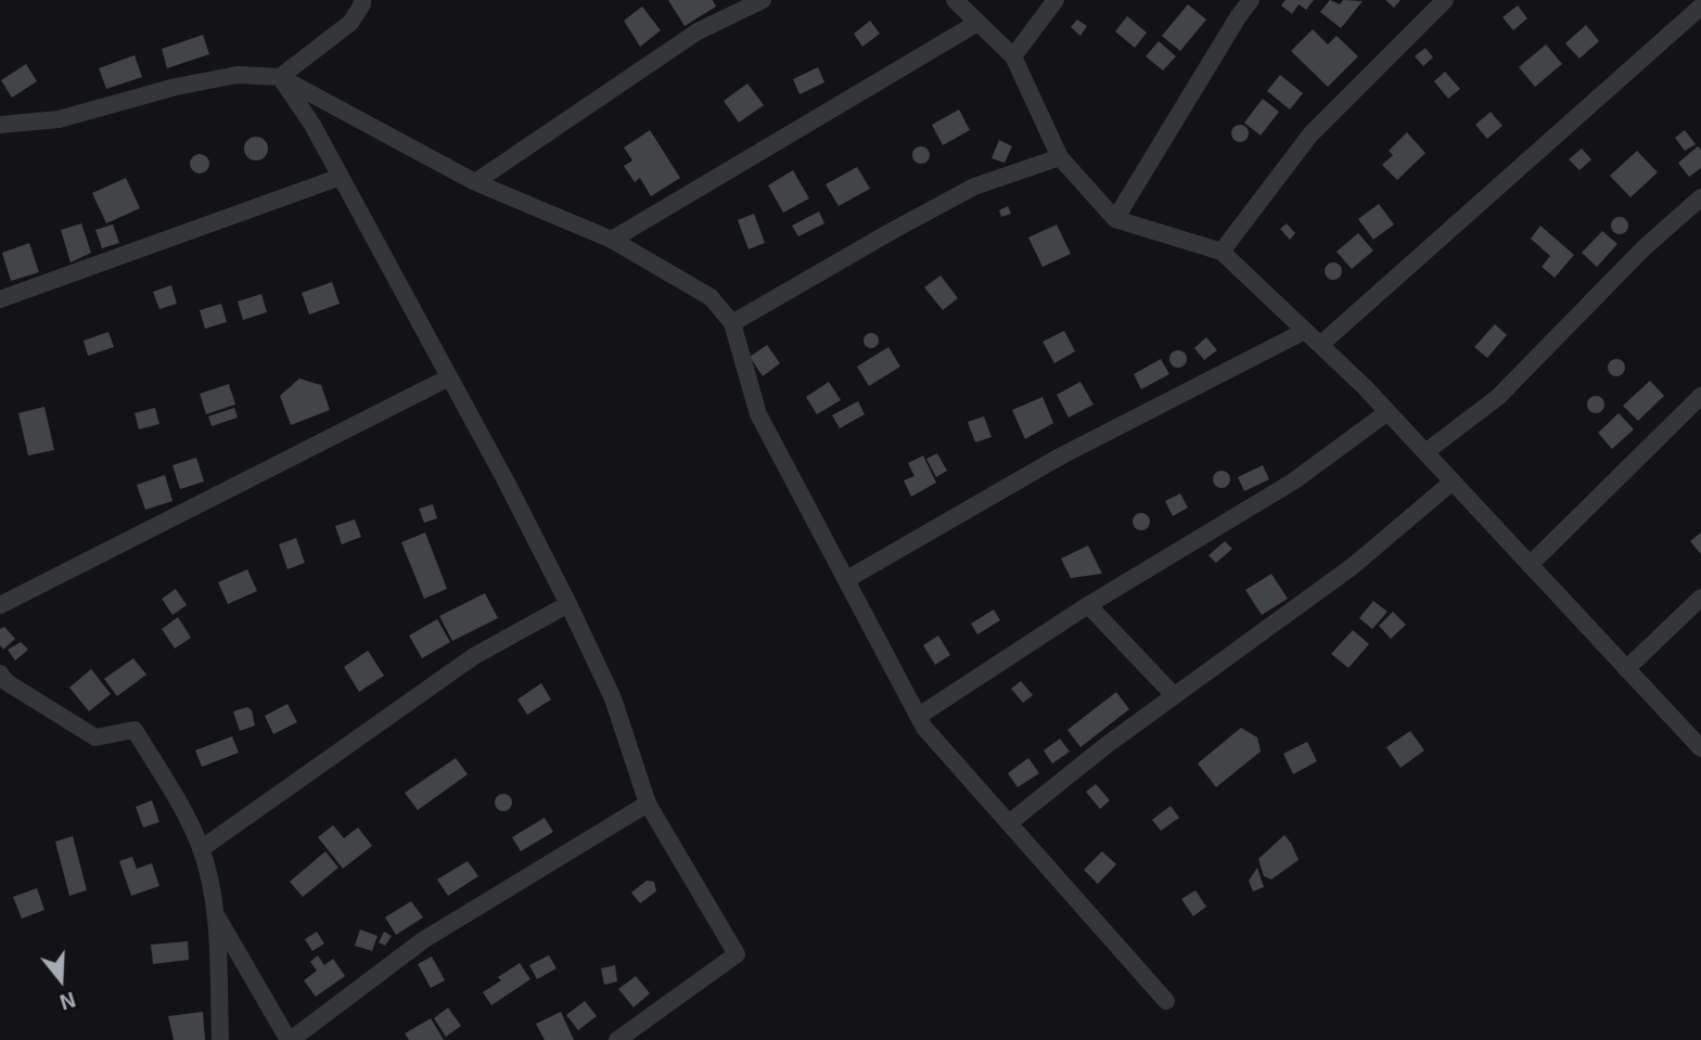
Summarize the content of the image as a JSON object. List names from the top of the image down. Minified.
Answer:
{"north":"bottom"}
